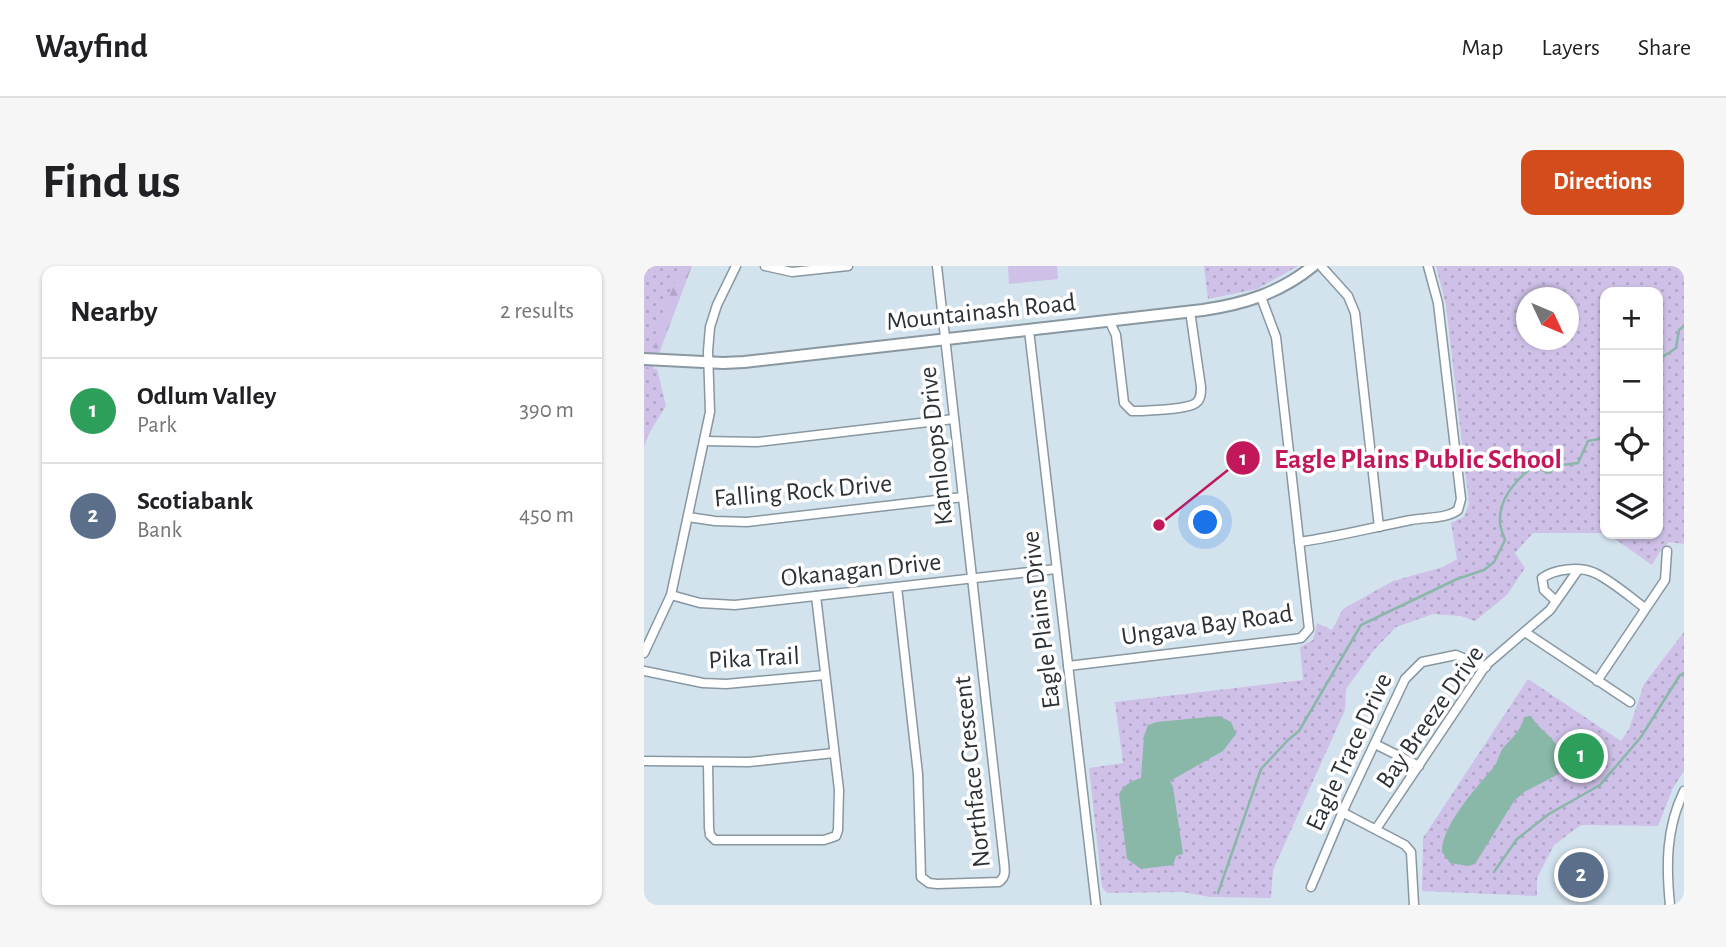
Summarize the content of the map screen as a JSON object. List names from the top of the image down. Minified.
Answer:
{"streets":{"street":["Mountainash Road","Kamloops Drive","Falling Rock Drive","Okanagan Drive","Eagle Plains Drive","Ungava Bay Road","Pika Trail","Bay Breeze Drive","Eagle Trace Drive","Northface Crescent"]},"crossings":[["Mountainash Road","Kamloops Drive"],["Mountainash Road","Eagle Plains Drive"],["Mountainash Road","Ungava Bay Road"],["Kamloops Drive","Falling Rock Drive"],["Kamloops Drive","Okanagan Drive"],["Kamloops Drive","Northface Crescent"],["Okanagan Drive","Eagle Plains Drive"],["Okanagan Drive","Northface Crescent"],["Eagle Plains Drive","Ungava Bay Road"],["Bay Breeze Drive","Eagle Trace Drive"]],"places":["Eagle Plains Public School"],"north":"bottom right","page":{"header":"Wayfind","nav":["Map","Layers","Share"],"buttons":"Directions","title":"Find us","heading":["Nearby","2 results"],"map_buttons":["+","−"],"list":[{"mark":"1","name":"Odlum Valley","note":"Park","value":"390 m"},{"mark":"2","name":"Scotiabank","note":"Bank","value":"450 m"}],"pins":["1","2"]}}
